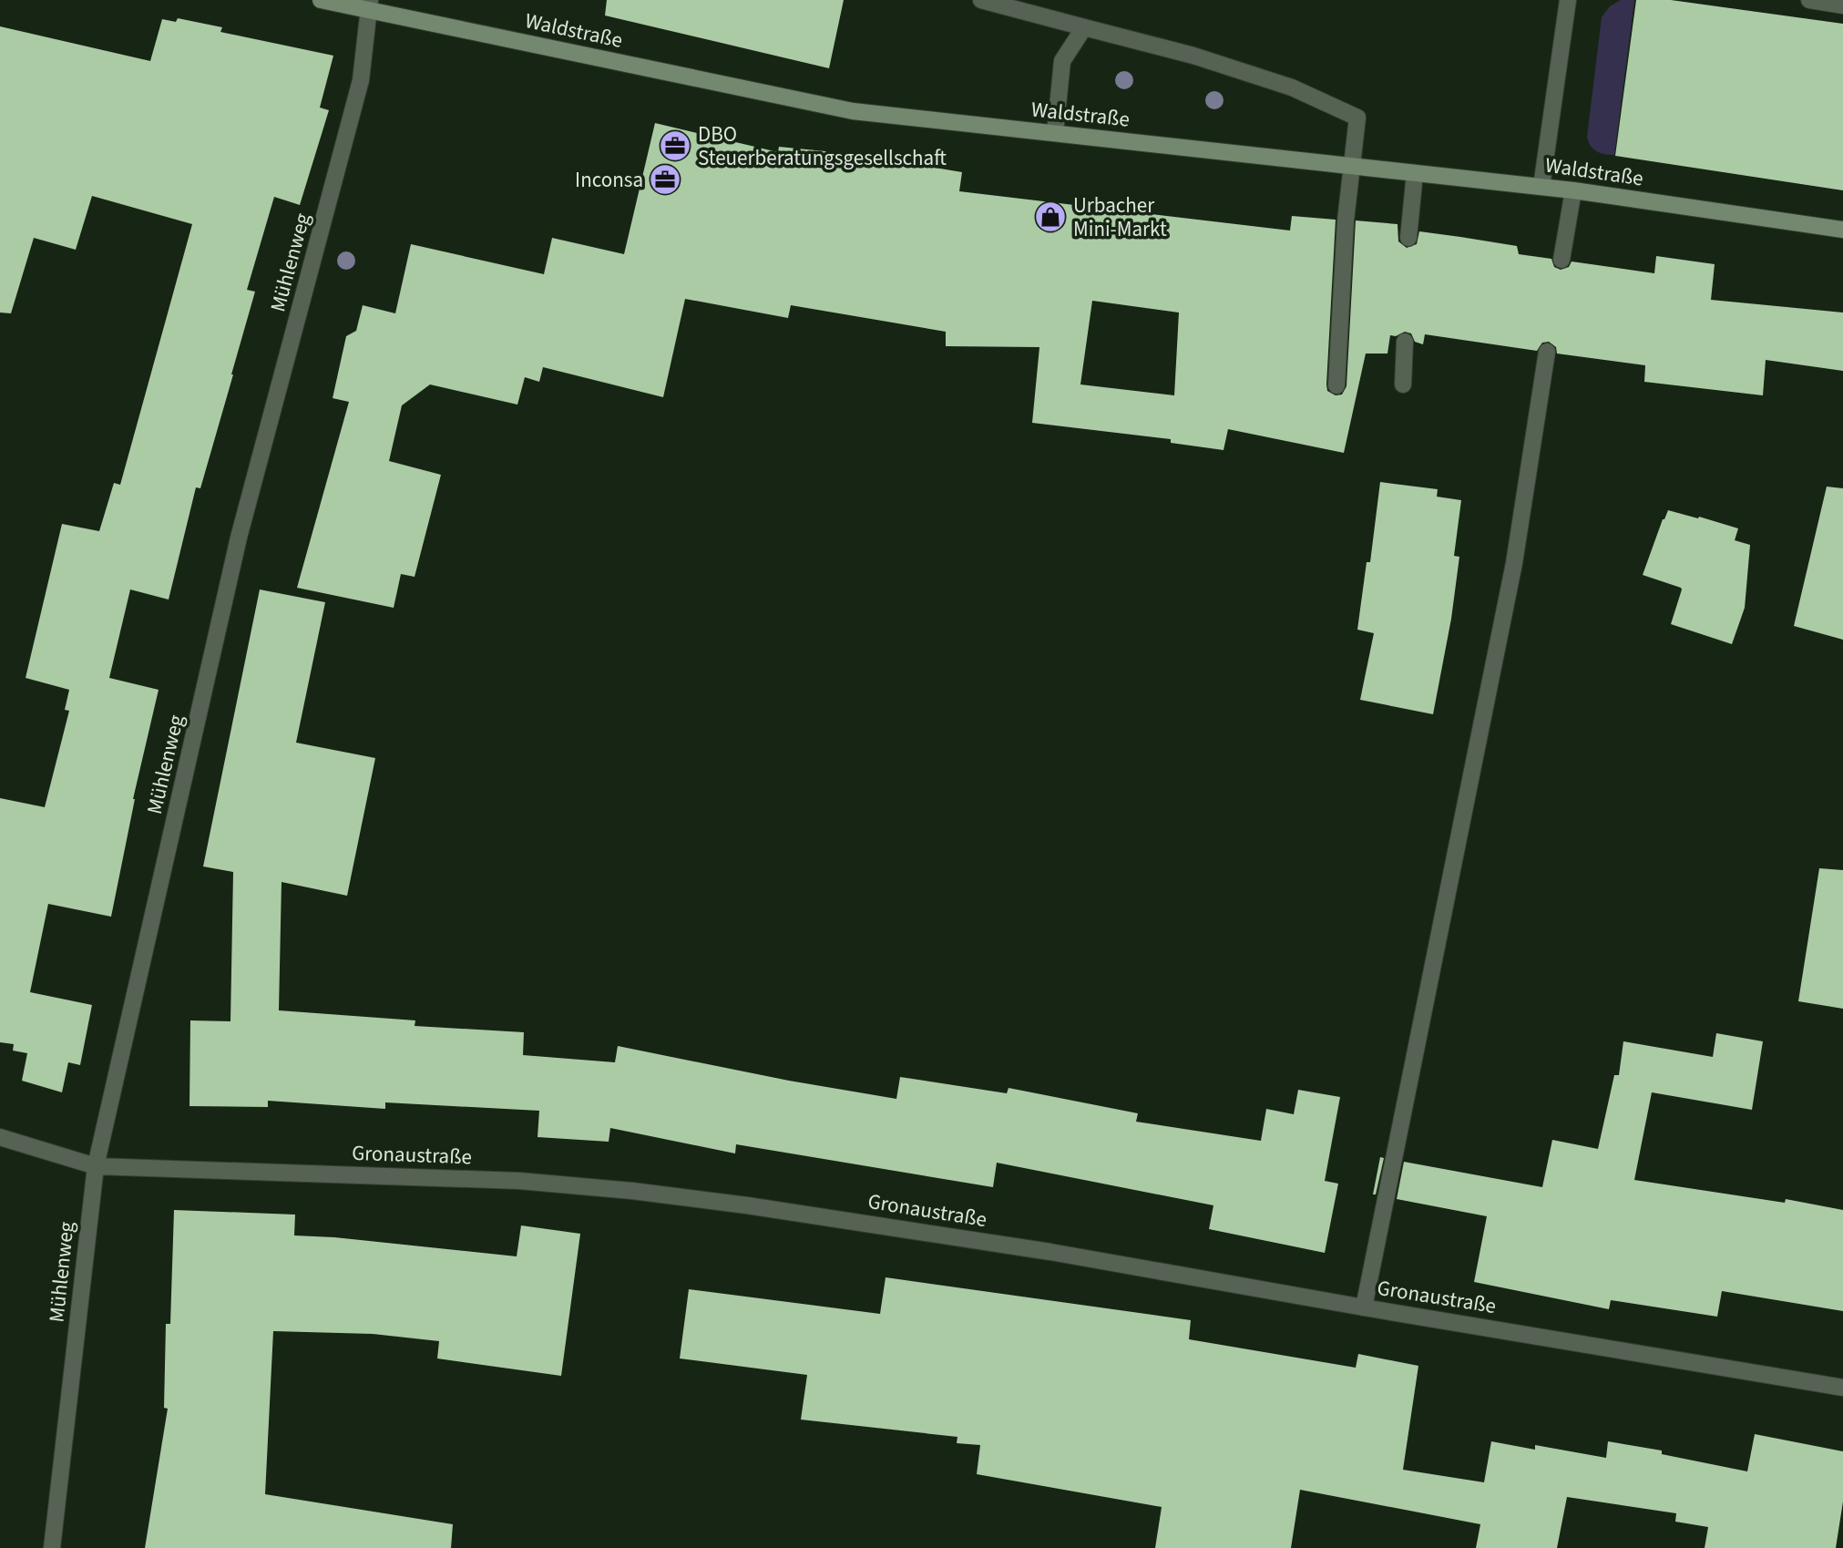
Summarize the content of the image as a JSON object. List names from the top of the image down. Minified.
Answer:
{"streets":{"main road":["Waldstraße"],"street":["Mühlenweg","Gronaustraße"]},"crossings":[["Waldstraße","Mühlenweg"],["Mühlenweg","Gronaustraße"]],"places":{"office":["DBO Steuerberatungsgesellschaft","Inconsa"],"shop":["Urbacher Mini-Markt"]}}
